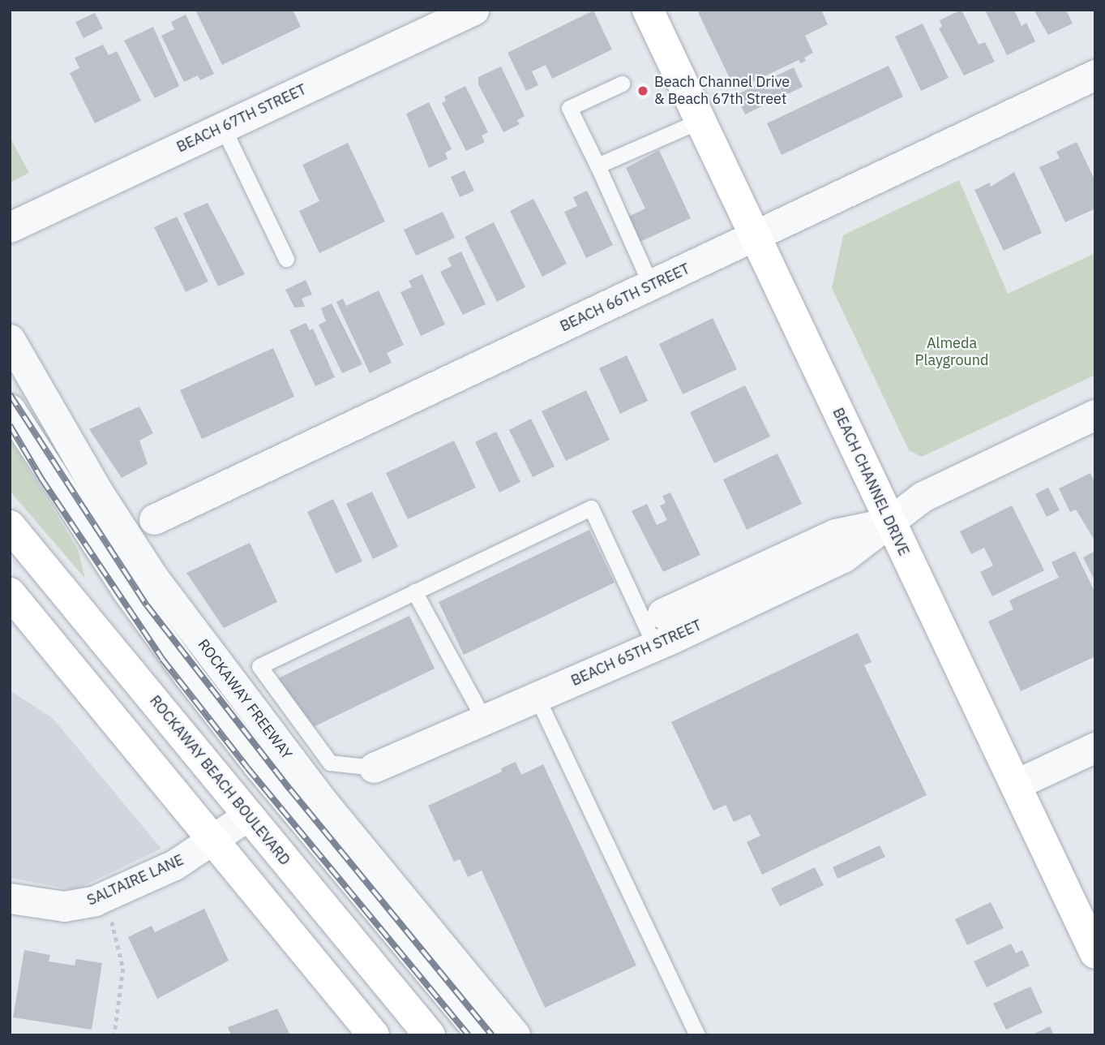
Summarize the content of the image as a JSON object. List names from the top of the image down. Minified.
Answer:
{"streets":{"main road":["BEACH CHANNEL DRIVE","ROCKAWAY BEACH BOULEVARD"],"street":["BEACH 67TH STREET","BEACH 66TH STREET","BEACH 65TH STREET","ROCKAWAY FREEWAY","SALTAIRE LANE"]},"crossings":[["BEACH 66TH STREET","BEACH CHANNEL DRIVE"],["BEACH CHANNEL DRIVE","BEACH 65TH STREET"],["ROCKAWAY BEACH BOULEVARD","SALTAIRE LANE"]],"parks":["Almeda Playground"],"places":["Beach Channel Drive & Beach 67th Street"]}
